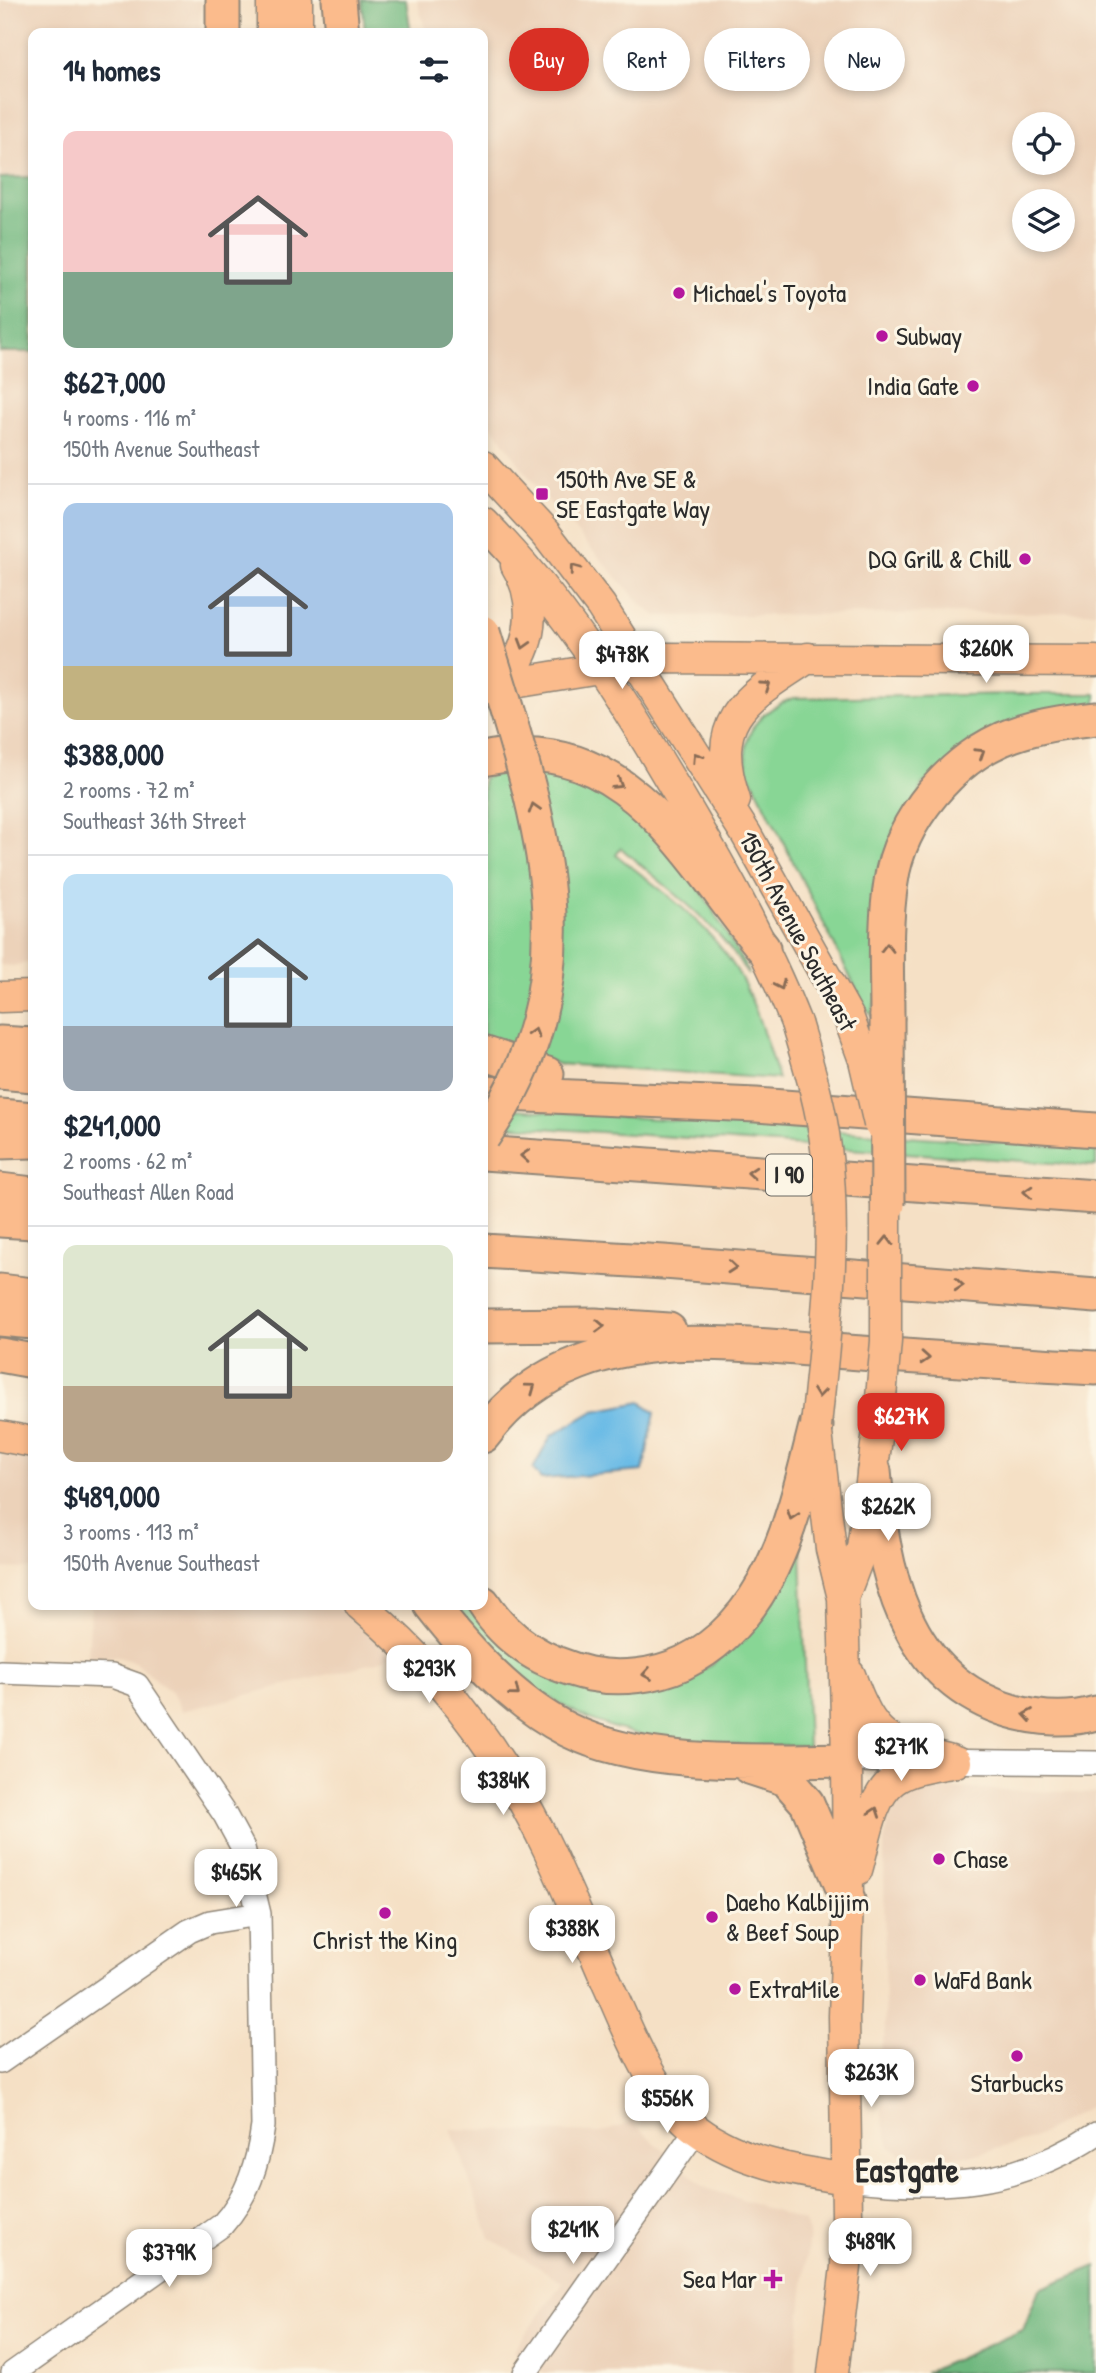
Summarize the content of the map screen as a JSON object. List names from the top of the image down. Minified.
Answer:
{"streets":{"highway":["I 90"],"main road":["150th Avenue Southeast"]},"districts":["Eastgate"],"places":{"other":["Michael's Toyota","Subway","India Gate","DQ Grill & Chill","Chase","Christ the King","Daeho Kalbijjim & Beef Soup","WaFd Bank","ExtraMile","Starbucks"],"transit":["150th Ave SE & SE Eastgate Way"],"health":["Sea Mar"]},"page":{"chip":["Buy","Rent","Filters","New"],"heading":"14 homes","list":[{"name":"$627,000","note":"4 rooms · 116 m² · 150th Avenue Southeast"},{"name":"$388,000","note":"2 rooms · 72 m² · Southeast 36th Street"},{"name":"$241,000","note":"2 rooms · 62 m² · Southeast Allen Road"},{"name":"$489,000","note":"3 rooms · 113 m² · 150th Avenue Southeast"}],"price":["$260K","$478K","$627K","$262K","$293K","$271K","$384K","$465K","$388K","$263K","$556K","$241K","$489K","$379K"]}}
